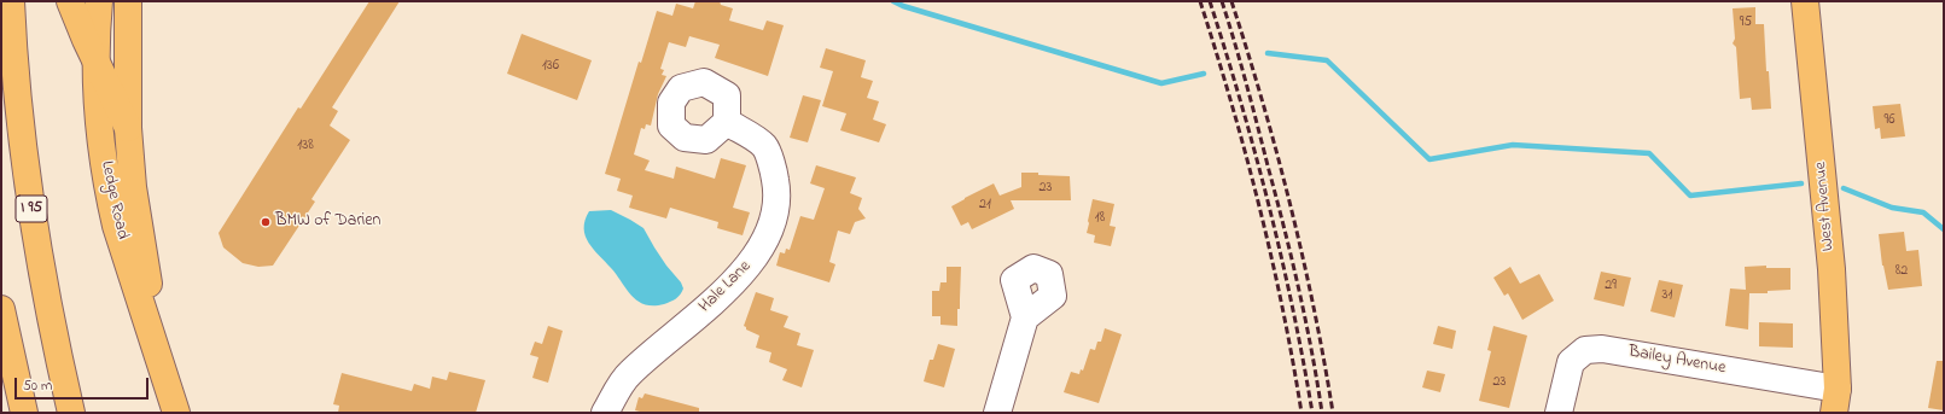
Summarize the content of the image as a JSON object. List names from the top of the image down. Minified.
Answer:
{"streets":{"main road":["Ledge Road","West Avenue","I 95"],"street":["Hale Lane","Bailey Avenue"]},"crossings":[["West Avenue","Bailey Avenue"]],"places":["BMW of Darien"],"house_numbers":["95","136","96","138","23","21","18","82","29","31","23"],"scale_bar":"50 m"}
